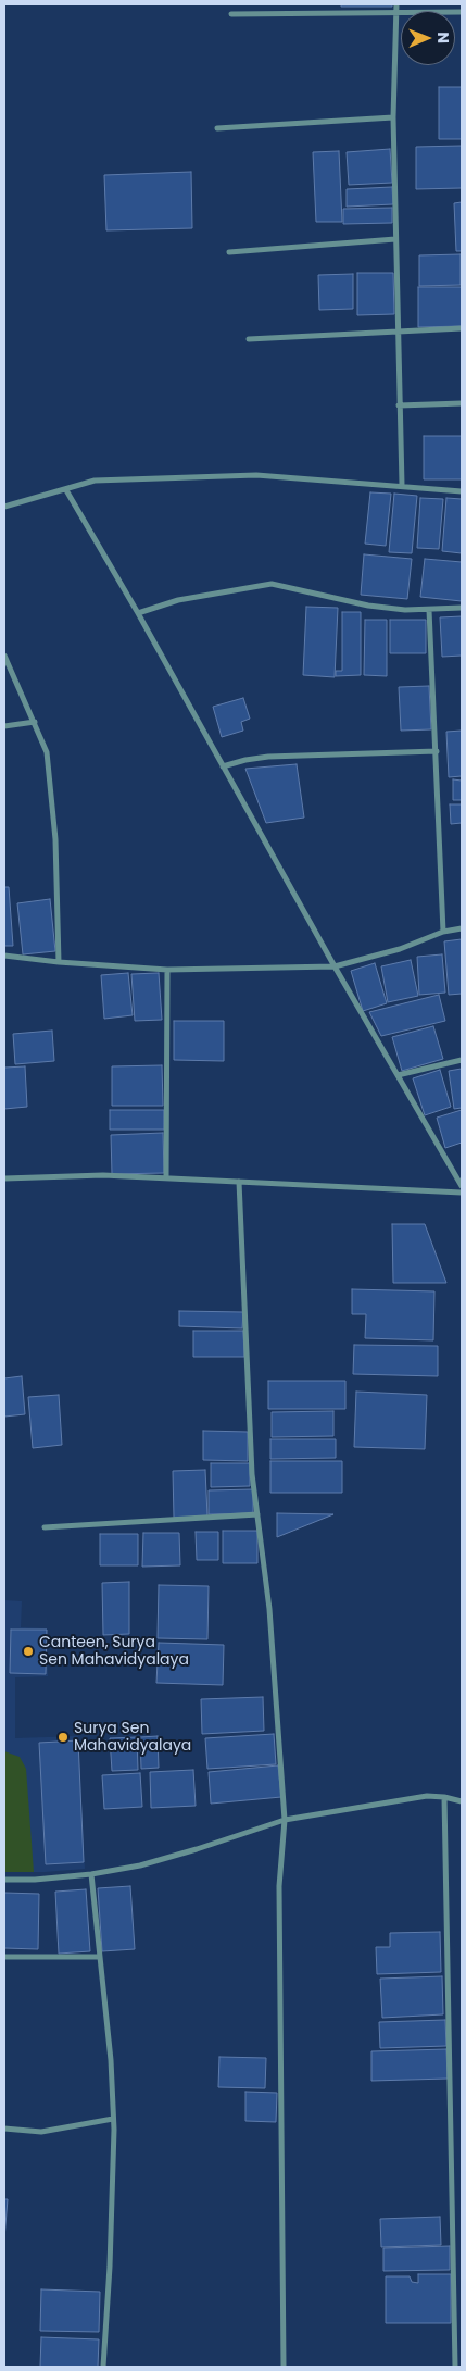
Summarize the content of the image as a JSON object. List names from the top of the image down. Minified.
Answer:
{"places":["Canteen, Surya Sen Mahavidyalaya","Surya Sen Mahavidyalaya"],"north":"right"}
